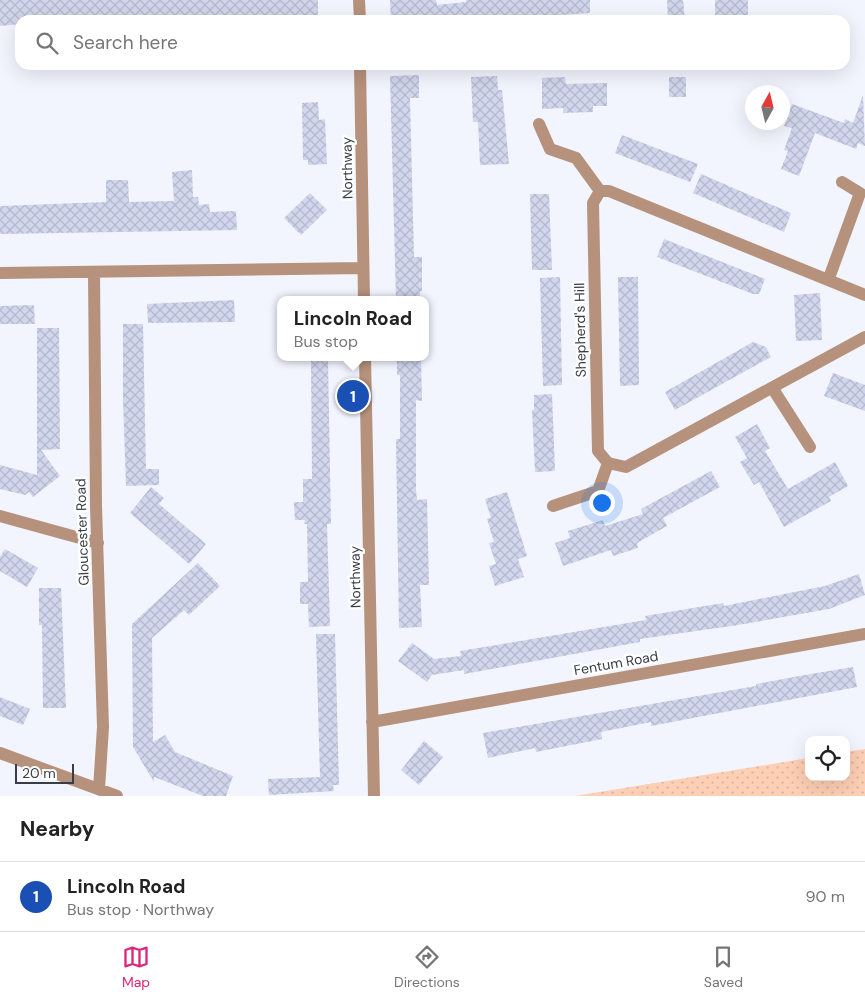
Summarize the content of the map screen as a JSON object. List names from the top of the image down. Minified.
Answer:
{"streets":{"street":["Northway","Shepherd's Hill","Gloucester Road","Fentum Road"]},"crossings":[["Northway","Fentum Road"]],"scale_bar":"20 m","north":"top","page":{"search":"Search here","popup":["Lincoln Road","Bus stop"],"pins":"1","scale":"20 m","heading":"Nearby","list":[{"mark":"1","name":"Lincoln Road","note":"Bus stop · Northway","value":"90 m"}],"nav":["Map","Directions","Saved"]}}
